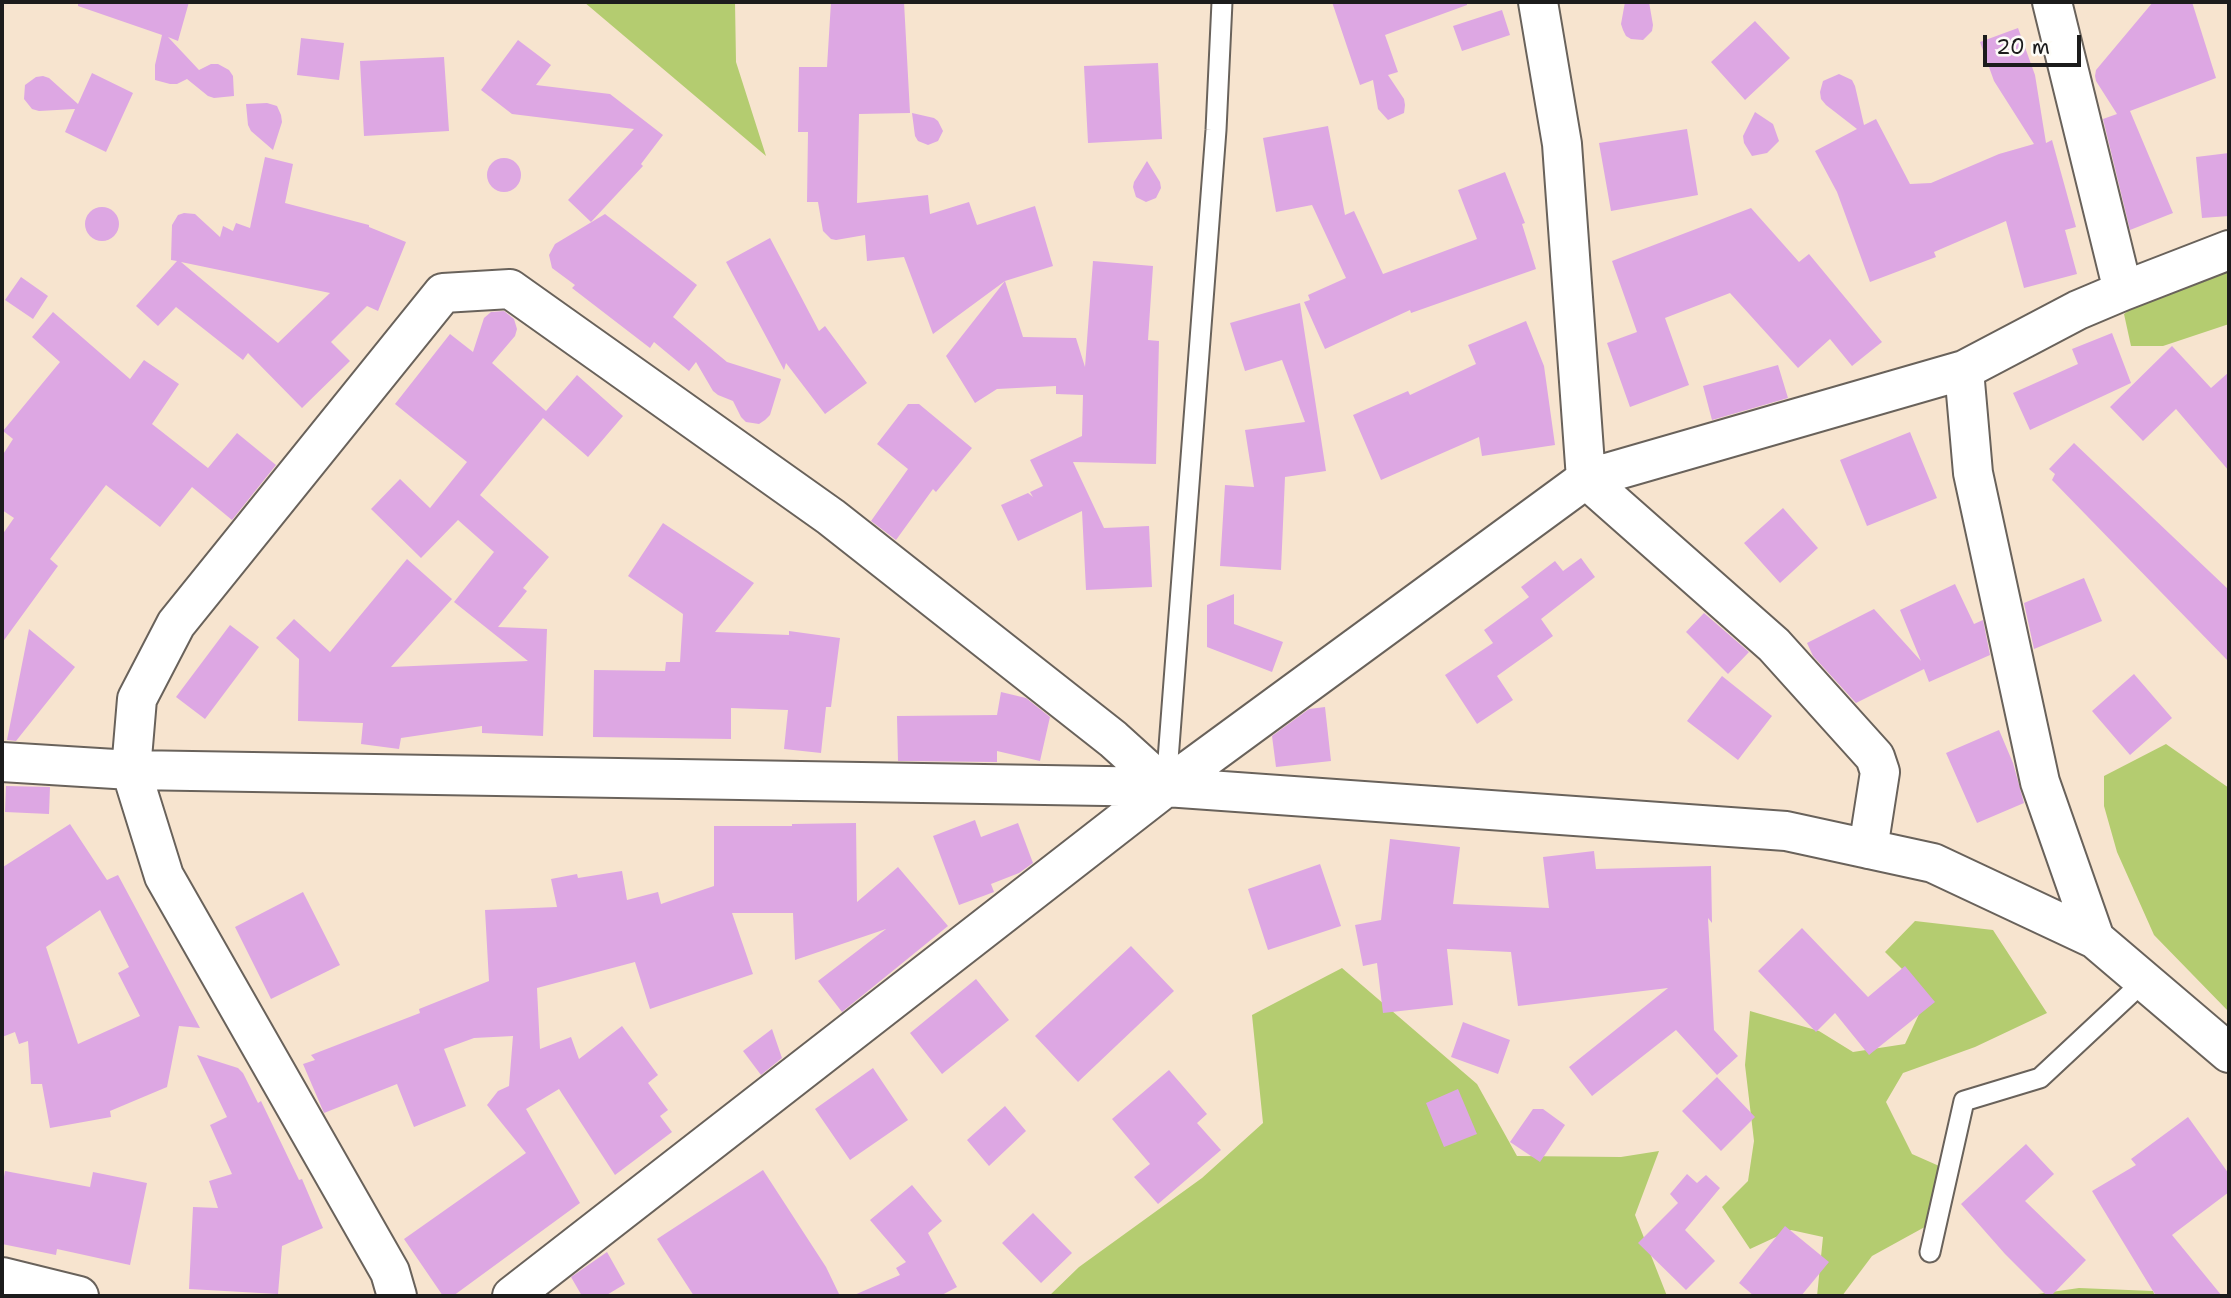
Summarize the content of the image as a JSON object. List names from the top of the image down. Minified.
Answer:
{"scale_bar":"20 m"}
